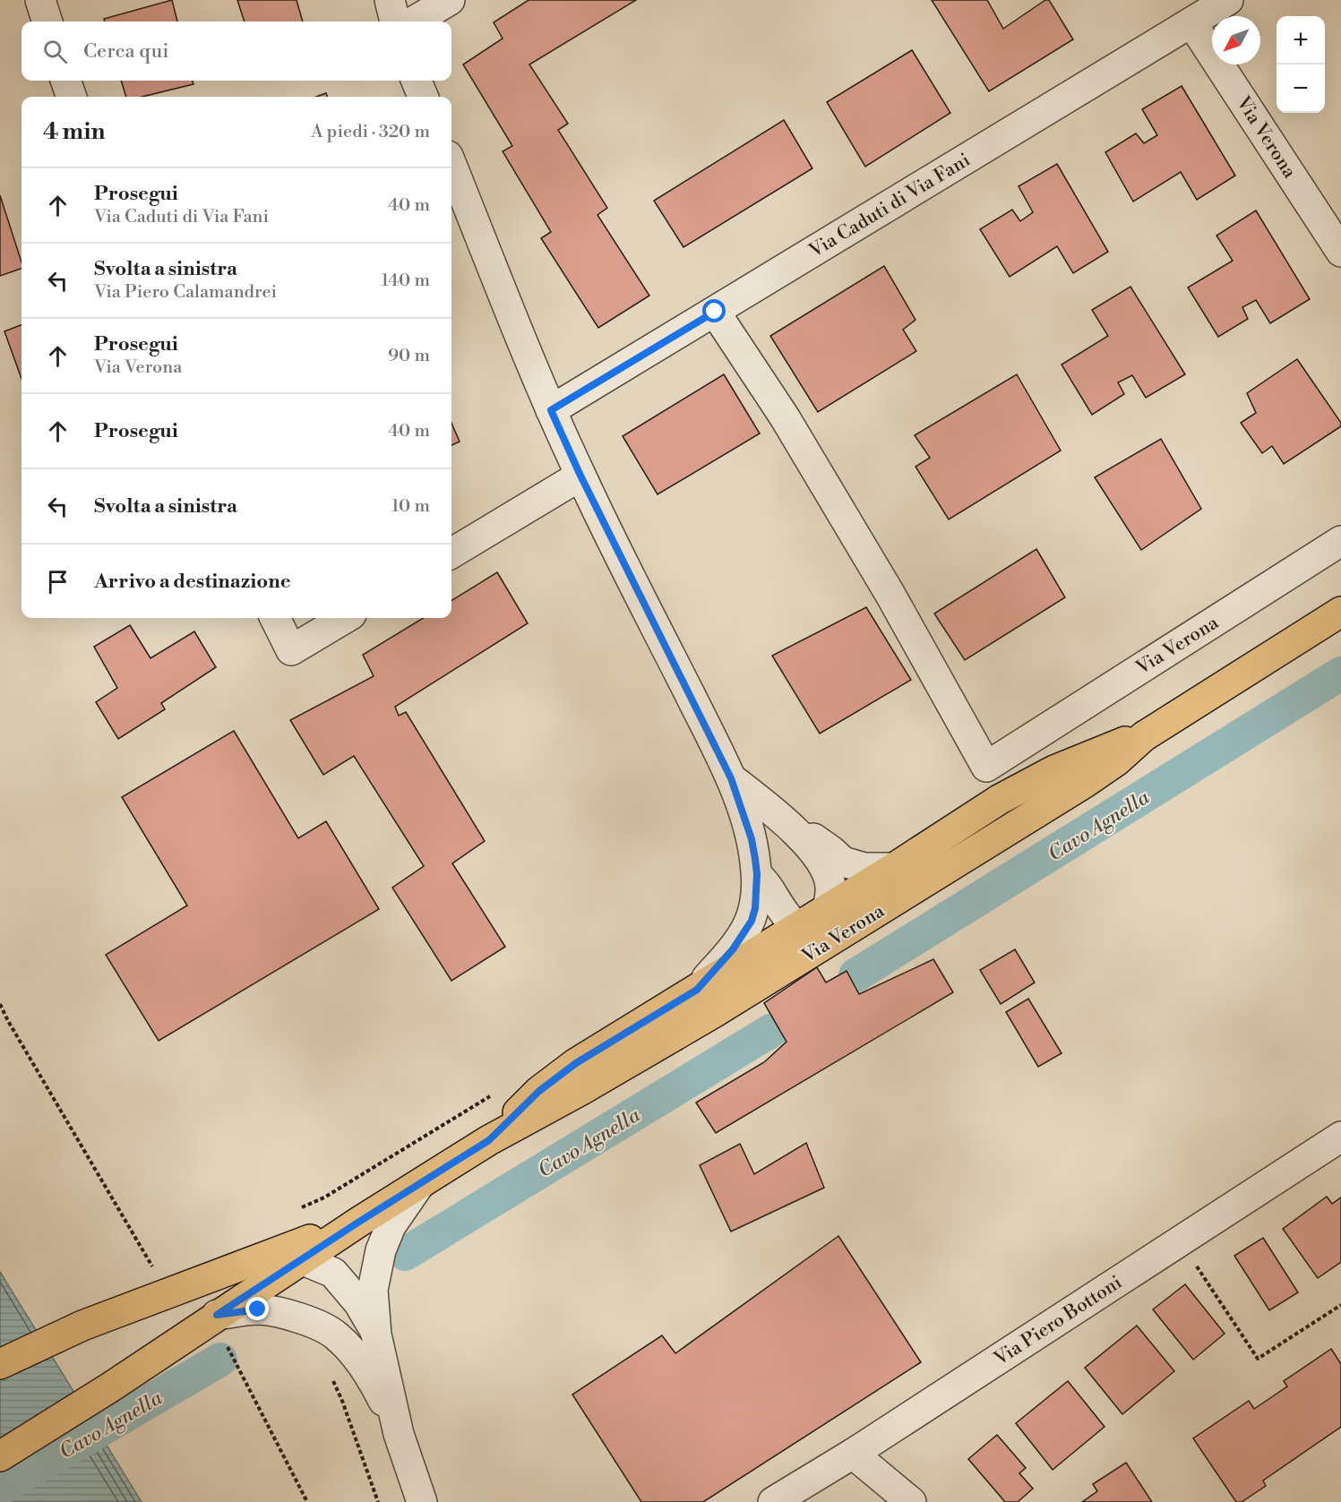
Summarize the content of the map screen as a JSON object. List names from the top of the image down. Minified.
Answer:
{"streets":{"main road":["Via Verona"],"street":["Via Caduti di Via Fani","Via Piero Bottoni"]},"crossings":[["Via Verona","Via Caduti di Via Fani"]],"water":["Cavo Agnella"],"north":"bottom left","page":{"map_buttons":["+","−"],"search":"Cerca qui","heading":["4 min","A piedi · 320 m"],"list":[["Prosegui","Via Caduti di Via Fani","40 m"],["Svolta a sinistra","Via Piero Calamandrei","140 m"],["Prosegui","Via Verona","90 m"],["Prosegui","40 m"],["Svolta a sinistra","10 m"],"Arrivo a destinazione"]}}
